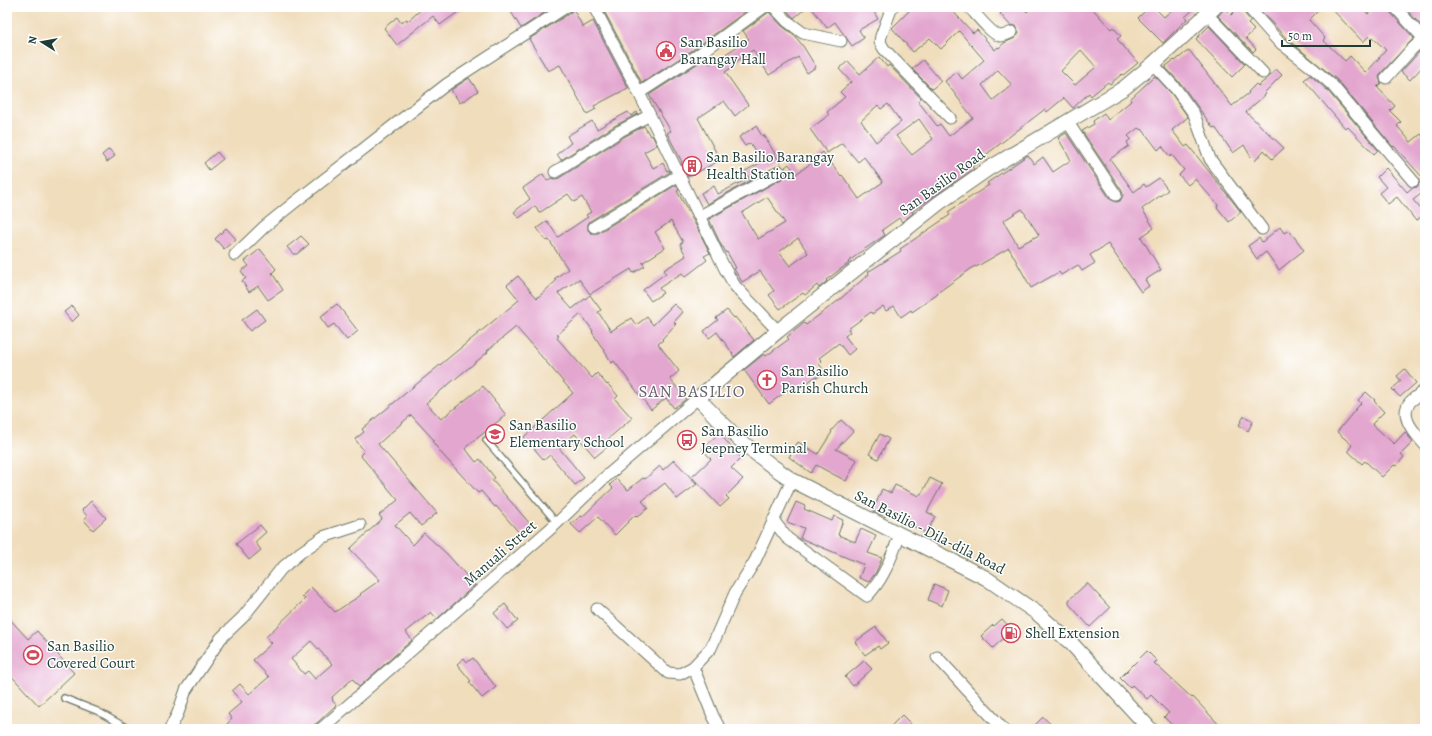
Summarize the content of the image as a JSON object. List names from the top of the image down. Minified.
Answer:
{"streets":{"street":["San Basilio Road","San Basilio - Dila-dila Road","Manuali Street"]},"crossings":[["San Basilio Road","San Basilio - Dila-dila Road"],["San Basilio Road","Manuali Street"],["San Basilio - Dila-dila Road","Manuali Street"]],"districts":["SAN BASILIO"],"places":{"public building":["San Basilio Barangay Hall"],"building":["San Basilio Barangay Health Station"],"church":["San Basilio Parish Church"],"school or university":["San Basilio Elementary School"],"bus stop":["San Basilio Jeepney Terminal"],"fuel station":["Shell Extension"],"sports":["San Basilio Covered Court"]},"scale_bar":"50 m","north":"left"}
